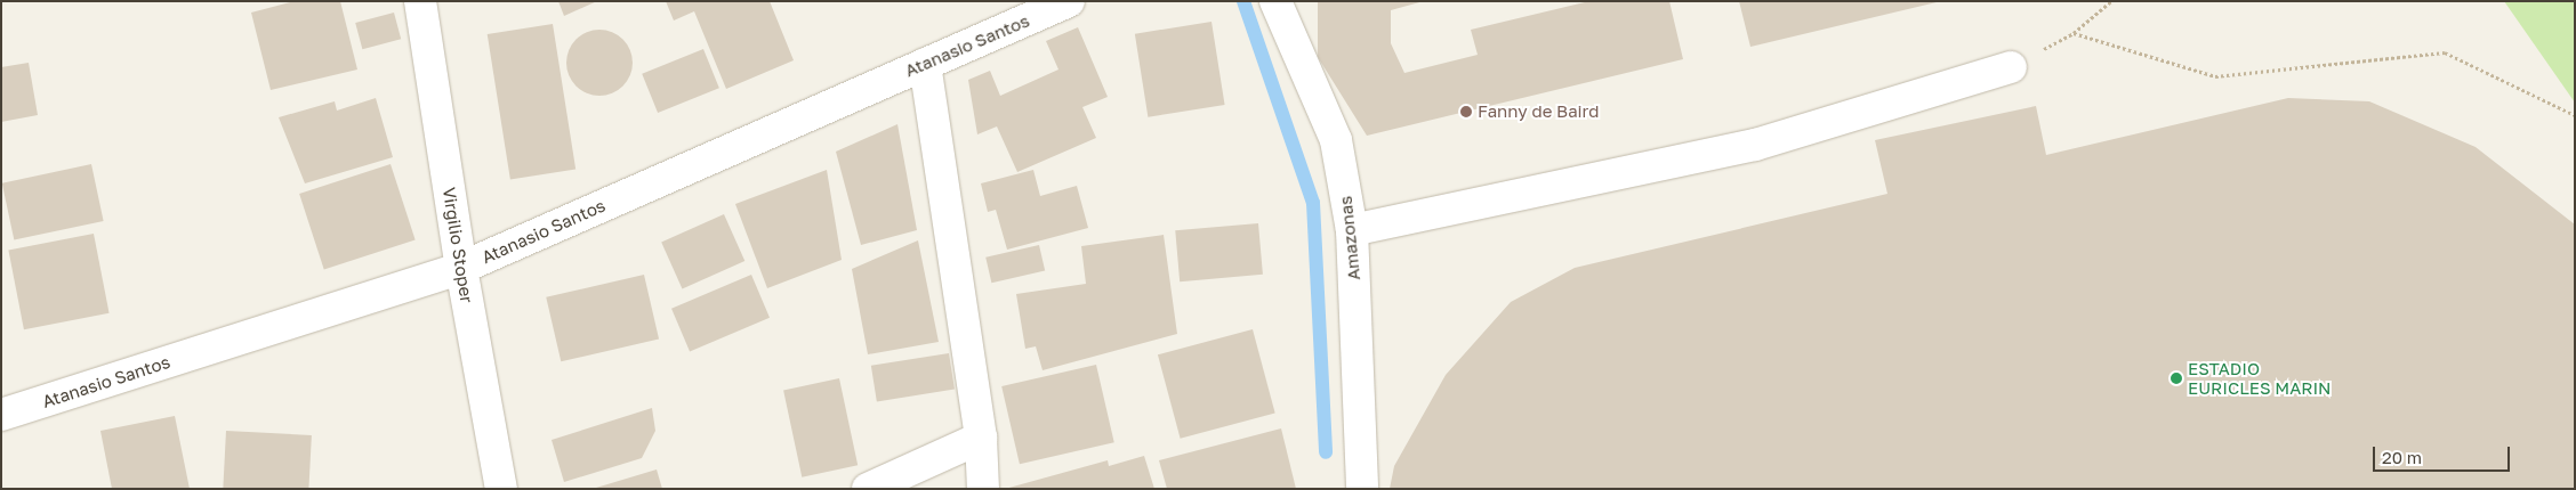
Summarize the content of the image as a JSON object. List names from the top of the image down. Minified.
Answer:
{"streets":{"street":["Atanasio Santos","Amazonas","Virgilio Stoper"]},"crossings":[["Atanasio Santos","Virgilio Stoper"]],"places":["Fanny de Baird","ESTADIO EURICLES MARIN"],"scale_bar":"20 m"}
